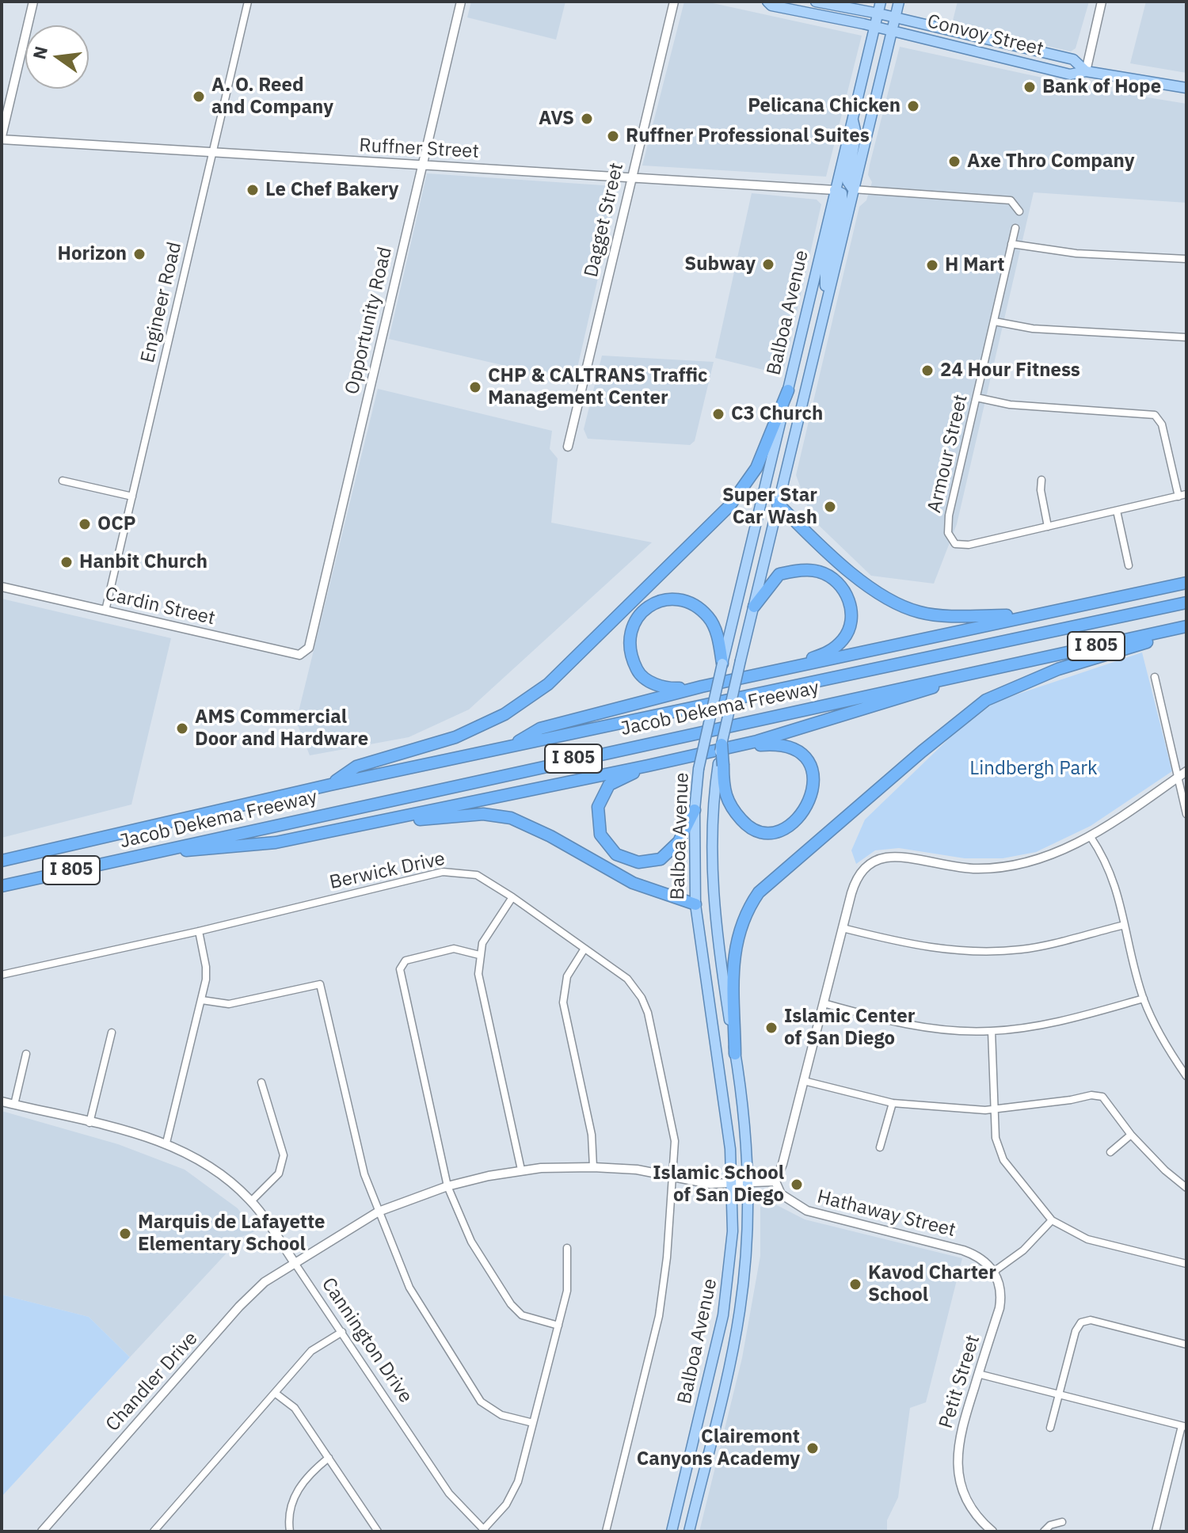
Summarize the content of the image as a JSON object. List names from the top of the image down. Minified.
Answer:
{"streets":{"highway":["I 805","Jacob Dekema Freeway"],"main road":["Convoy Street","Balboa Avenue"],"street":["Ruffner Street","Dagget Street","Engineer Road","Opportunity Road","Armour Street","Cardin Street","Berwick Drive","Hathaway Street","Cannington Drive","Chandler Drive","Petit Street"]},"crossings":[["Convoy Street","Balboa Avenue"],["Ruffner Street","Dagget Street"],["Ruffner Street","Engineer Road"],["Ruffner Street","Balboa Avenue"],["Ruffner Street","Opportunity Road"],["Engineer Road","Cardin Street"],["Balboa Avenue","Chandler Drive"],["Opportunity Road","Cardin Street"],["Berwick Drive","Chandler Drive"],["Hathaway Street","Chandler Drive"],["Hathaway Street","Petit Street"],["Cannington Drive","Chandler Drive"]],"parks":["Lindbergh Park"],"places":["Bank of Hope","A. O. Reed and Company","Pelicana Chicken","AVS","Ruffner Professional Suites","Axe Thro Company","Le Chef Bakery","Horizon","Subway","H Mart","24 Hour Fitness","CHP & CALTRANS Traffic Management Center","C3 Church","Super Star Car Wash","OCP","Hanbit Church","AMS Commercial Door and Hardware","Islamic Center of San Diego","Islamic School of San Diego","Marquis de Lafayette Elementary School","Kavod Charter School","Clairemont Canyons Academy"],"north":"left"}
